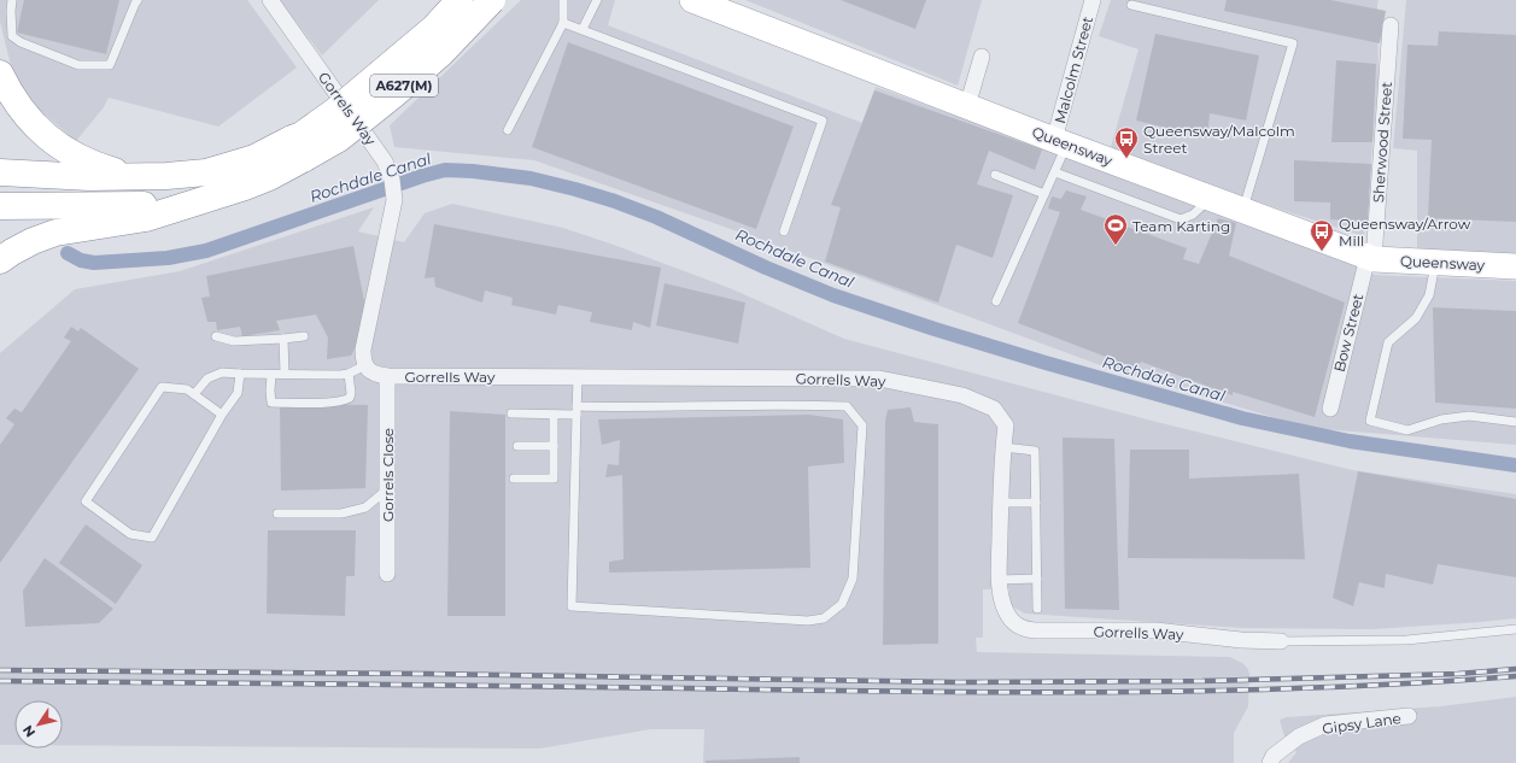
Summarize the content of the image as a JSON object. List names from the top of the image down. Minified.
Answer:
{"streets":{"highway":["A627(M)"],"main road":["Queensway"],"street":["Malcolm Street","Gorrels Way","Sherwood Street","Bow Street","Gorrells Way","Gorrels Close","Gipsy Lane"]},"crossings":[["Malcolm Street","Queensway"],["Gorrels Way","Gorrells Way"],["Sherwood Street","Queensway"],["Sherwood Street","Bow Street"],["Queensway","Bow Street"],["Gorrells Way","Gorrels Close"]],"water":["Rochdale Canal"],"places":{"bus stop":["Queensway/Malcolm Street","Queensway/Arrow Mill"],"sports":["Team Karting"]},"north":"bottom left"}
